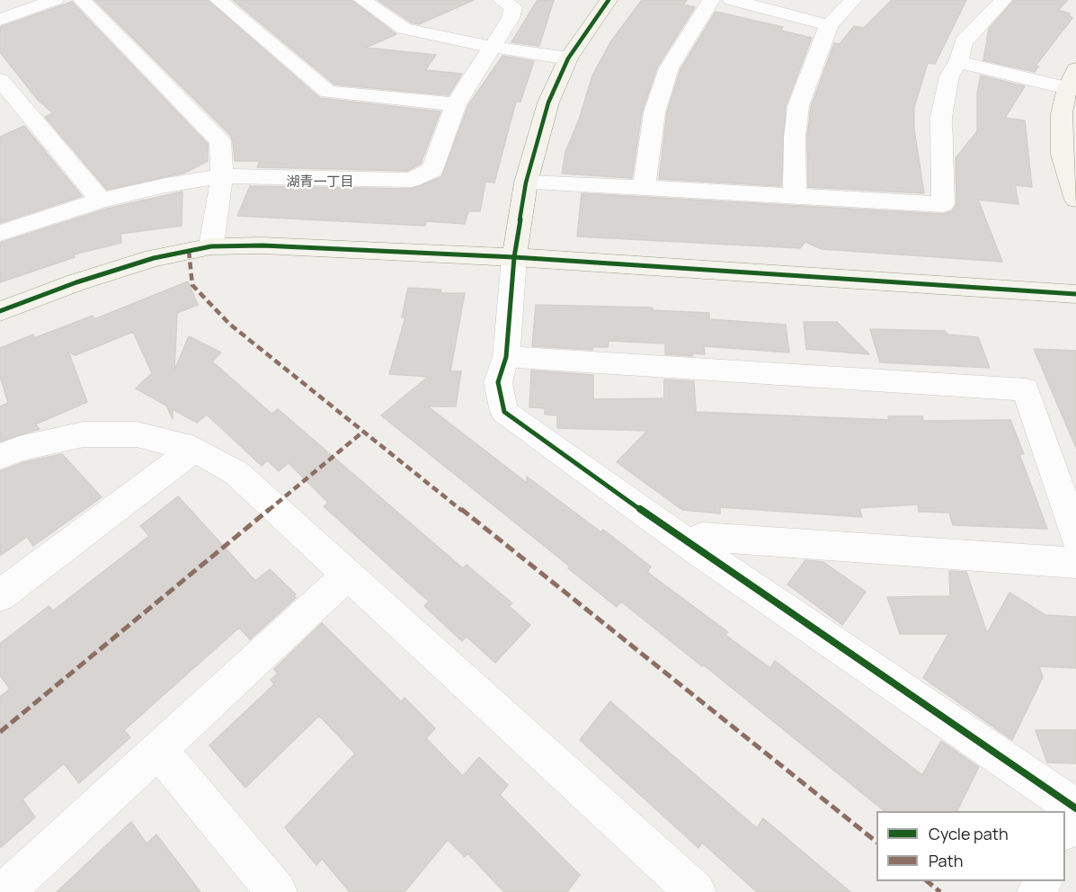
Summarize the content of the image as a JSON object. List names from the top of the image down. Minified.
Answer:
{"districts":["湖青一丁目"],"legend":["Cycle path","Path"]}
